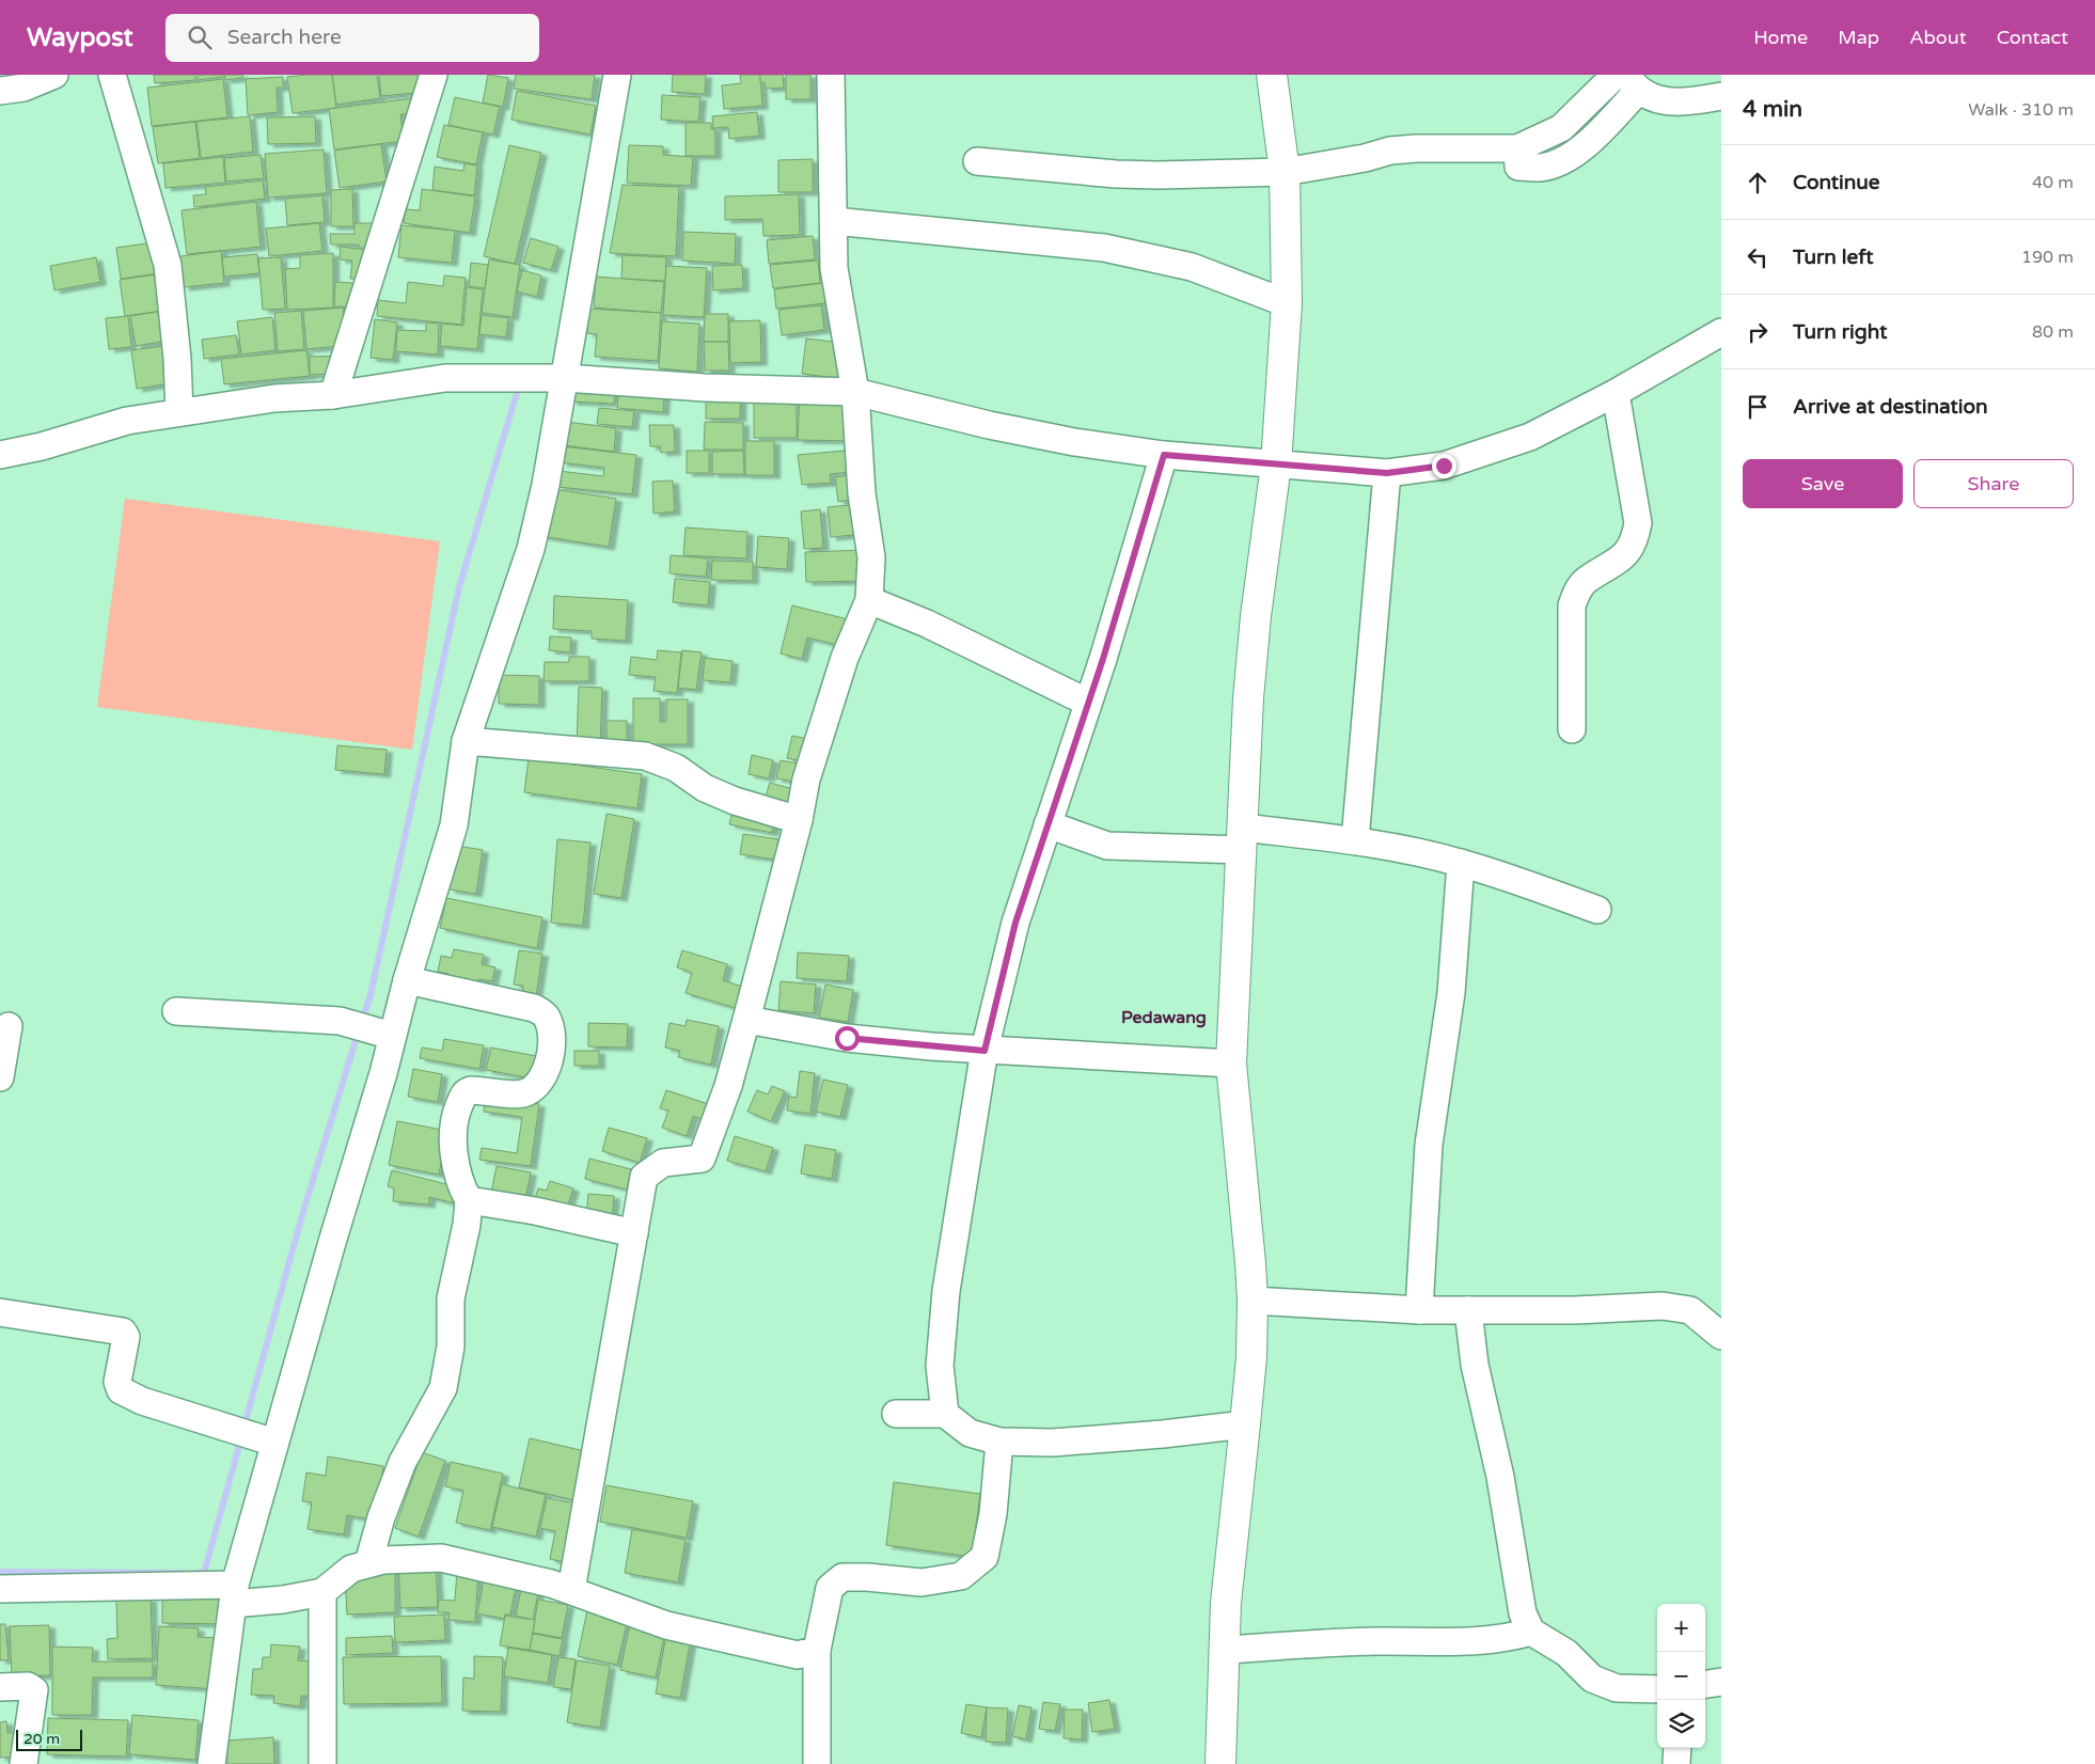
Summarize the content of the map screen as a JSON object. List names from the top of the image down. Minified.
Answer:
{"districts":["Pedawang"],"scale_bar":"20 m","page":{"header":"Waypost","search":"Search here","nav":["Home","Map","About","Contact"],"heading":["4 min","Walk · 310 m"],"list":[["Continue","40 m"],["Turn left","190 m"],["Turn right","80 m"],"Arrive at destination"],"buttons":["Save","Share"],"map_buttons":["+","−"],"scale":"20 m"}}
